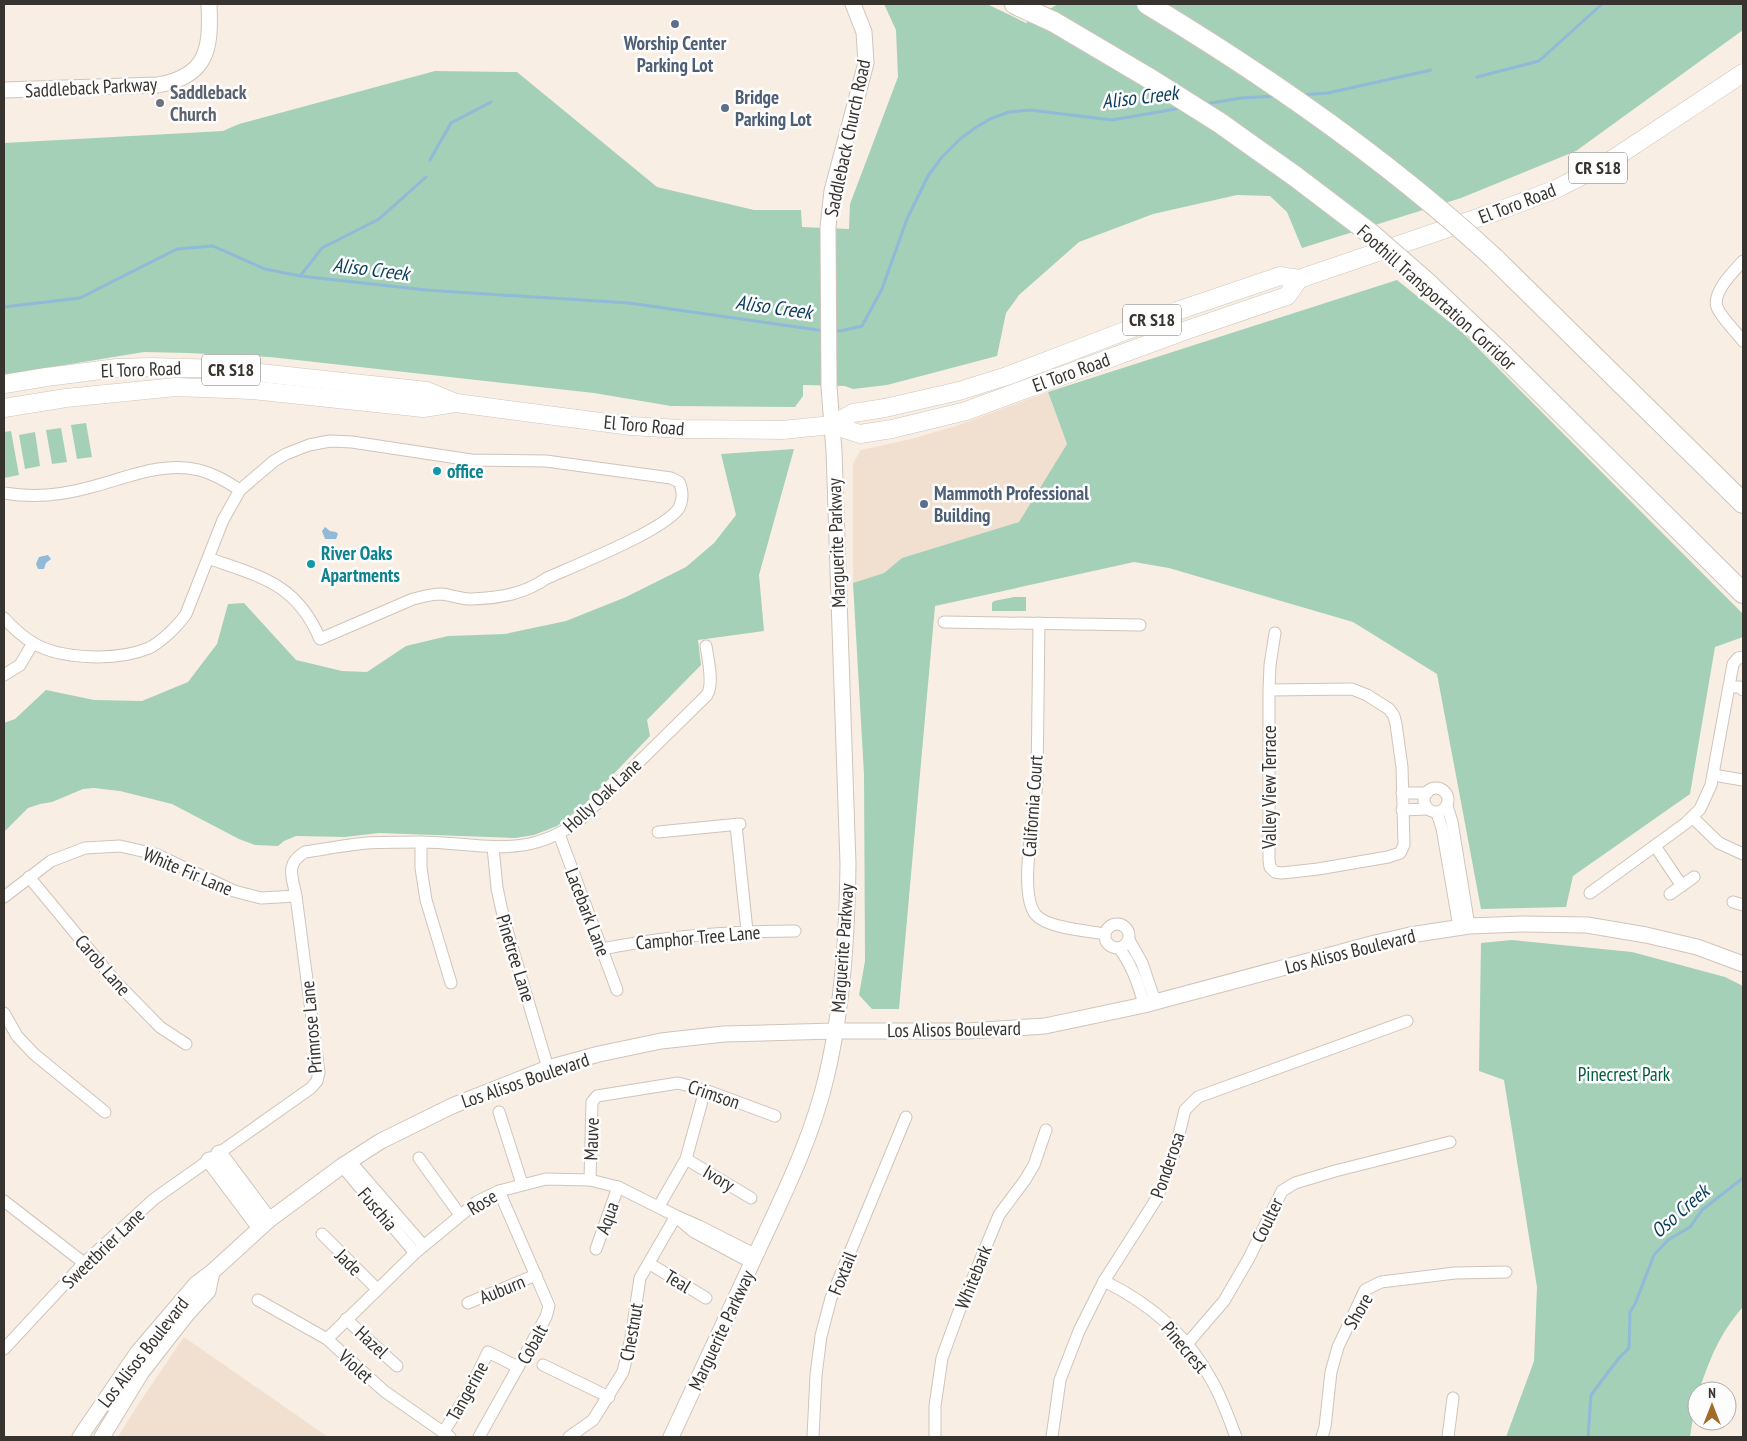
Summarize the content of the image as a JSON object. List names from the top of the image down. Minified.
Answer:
{"streets":{"highway":["Foothill Transportation Corridor"],"main road":["Saddleback Parkway","Saddleback Church Road","CR S18","El Toro Road","Marguerite Parkway","Los Alisos Boulevard"],"street":["Valley View Terrace","Holly Oak Lane","California Court","White Fir Lane","Lacebark Lane","Camphor Tree Lane","Pinetree Lane","Carob Lane","Primrose Lane","Crimson","Mauve","Ponderosa","Ivory","Rose","Fuschia","Aqua","Coulter","Sweetbrier Lane","Jade","Foxtail","Whitebark","Teal","Auburn","Shore","Chestnut","Hazel","Cobalt","Pinecrest","Violet","Tangerine"]},"crossings":[["Saddleback Church Road","El Toro Road"],["Saddleback Church Road","Marguerite Parkway"],["El Toro Road","Marguerite Parkway"],["Marguerite Parkway","Los Alisos Boulevard"],["Marguerite Parkway","Rose"],["Holly Oak Lane","Lacebark Lane"],["Holly Oak Lane","Pinetree Lane"],["Holly Oak Lane","Primrose Lane"],["California Court","Los Alisos Boulevard"],["White Fir Lane","Carob Lane"],["White Fir Lane","Primrose Lane"],["Lacebark Lane","Camphor Tree Lane"],["Los Alisos Boulevard","Pinetree Lane"],["Los Alisos Boulevard","Fuschia"],["Primrose Lane","Sweetbrier Lane"],["Crimson","Mauve"],["Mauve","Rose"],["Ponderosa","Pinecrest"],["Rose","Fuschia"],["Rose","Aqua"],["Rose","Jade"],["Rose","Chestnut"],["Rose","Hazel"],["Rose","Cobalt"],["Rose","Violet"],["Coulter","Pinecrest"],["Teal","Chestnut"],["Auburn","Cobalt"],["Cobalt","Tangerine"],["Violet","Tangerine"]],"water":["Aliso Creek","Oso Creek"],"parks":["Pinecrest Park"],"places":["Worship Center Parking Lot","Saddleback Church","Bridge Parking Lot","office","Mammoth Professional Building","River Oaks Apartments"],"north":"top"}
